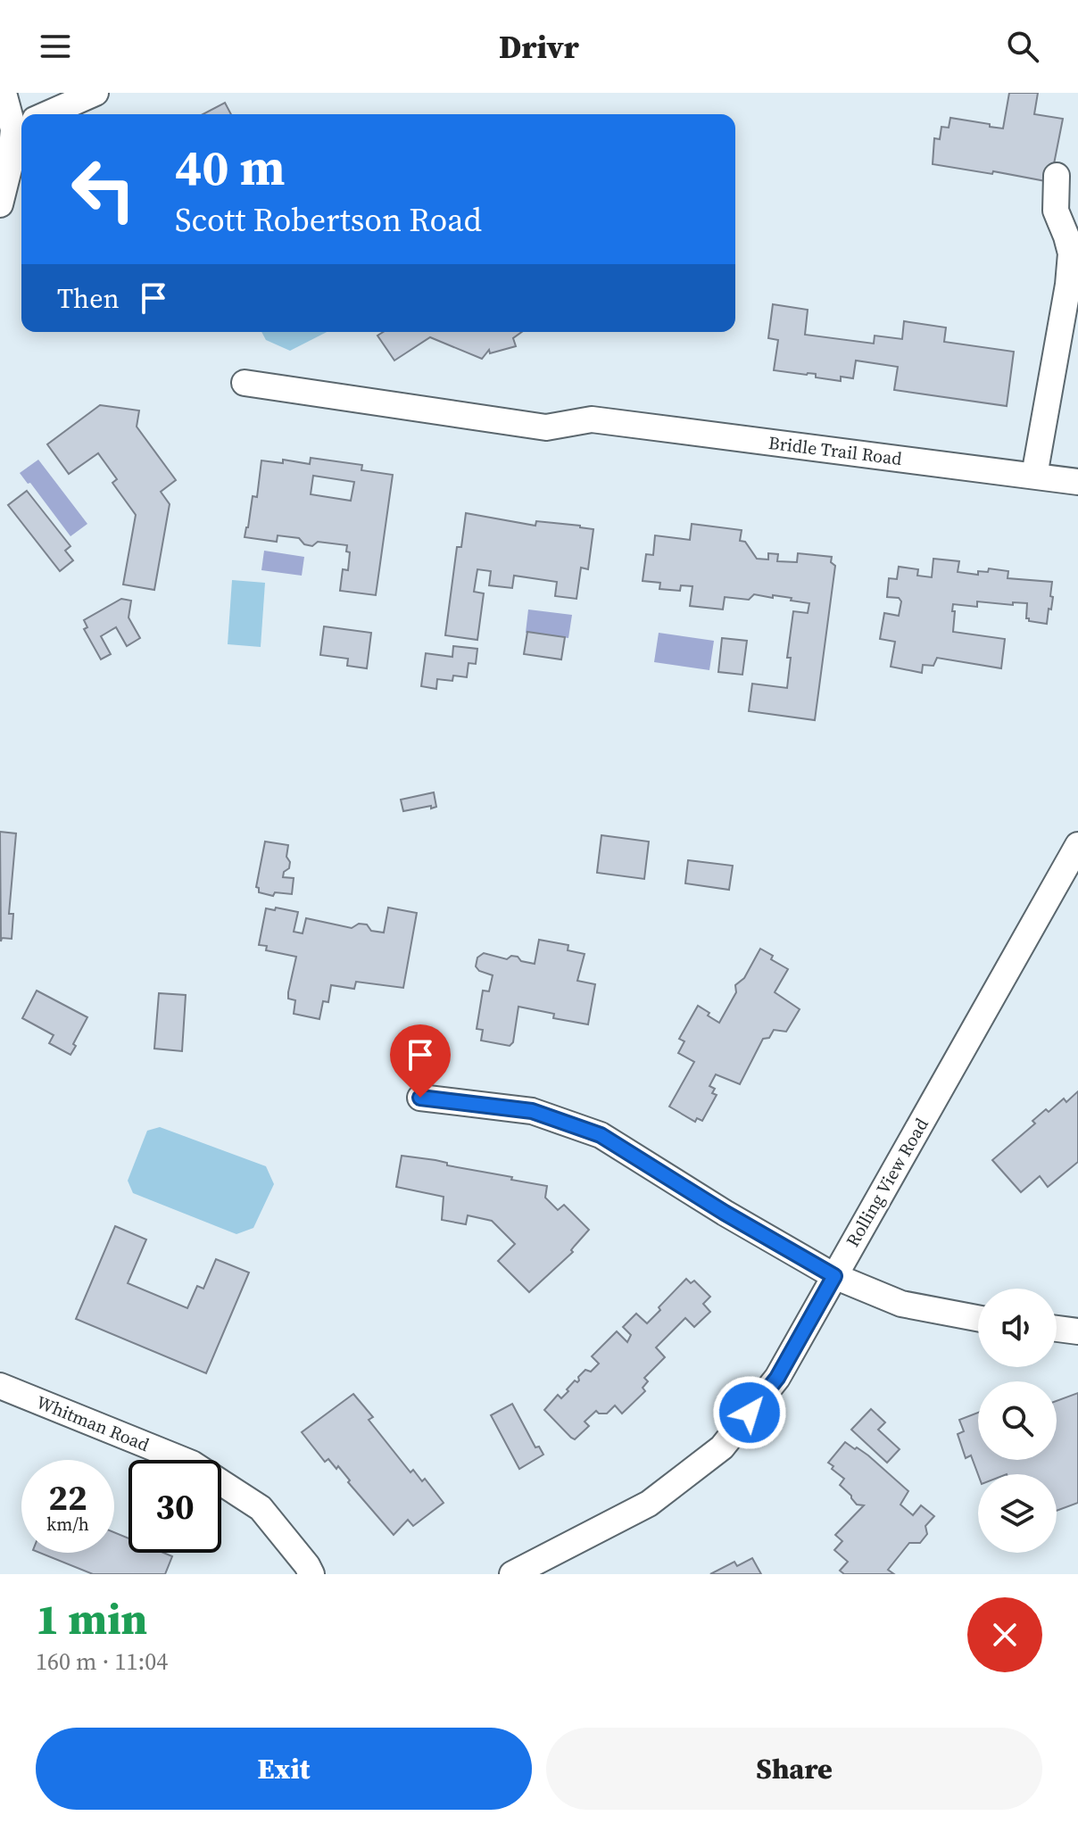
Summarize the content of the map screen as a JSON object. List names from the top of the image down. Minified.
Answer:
{"streets":{"street":["Bridle Trail Road","Rolling View Road","Whitman Road"]},"page":{"header":"Drivr","turn":["40 m","Scott Robertson Road"],"then":"Then","speed":"22 km/h","limit":"30","heading":["1 min","160 m · 11:04"],"buttons":["Exit","Share"]}}
